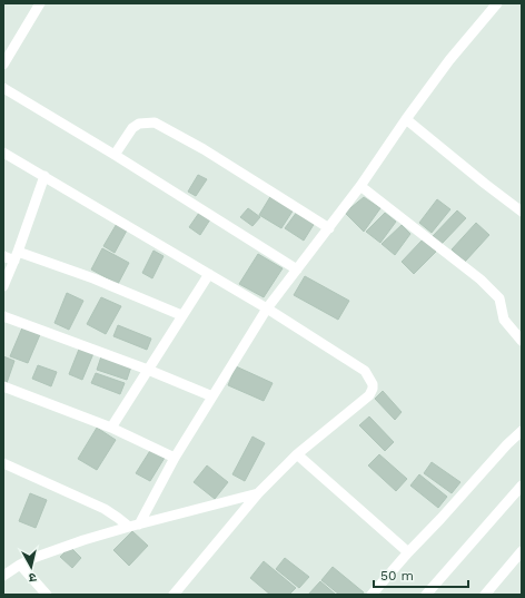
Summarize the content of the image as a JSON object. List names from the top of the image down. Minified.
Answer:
{"scale_bar":"50 m","north":"bottom"}
